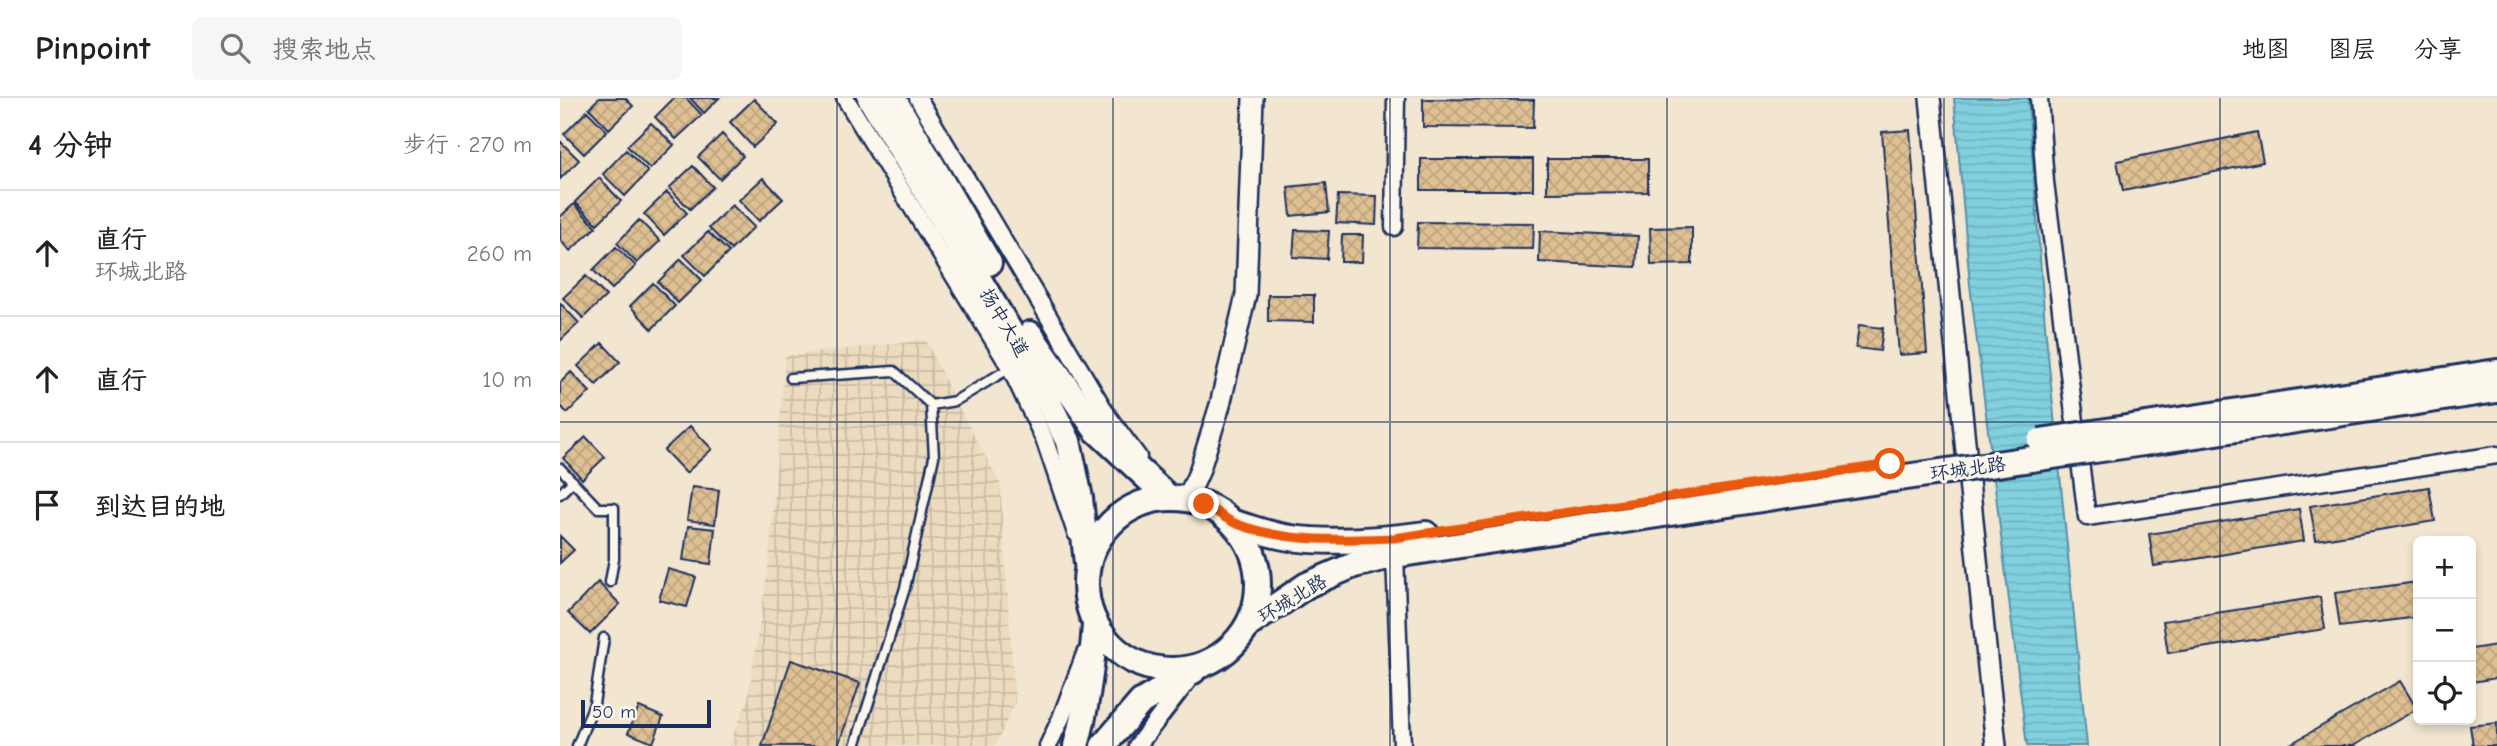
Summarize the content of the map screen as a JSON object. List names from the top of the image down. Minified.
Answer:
{"streets":{"main road":["扬中大道","环城北路"]},"crossings":[["扬中大道","环城北路"]],"scale_bar":"50 m","page":{"header":"Pinpoint","search":"搜索地点","nav":["地图","图层","分享"],"heading":["4 分钟","步行 · 270 m"],"list":[["直行","环城北路","260 m"],["直行","10 m"],"到达目的地"],"map_buttons":["+","−"],"scale":"50 m"}}
